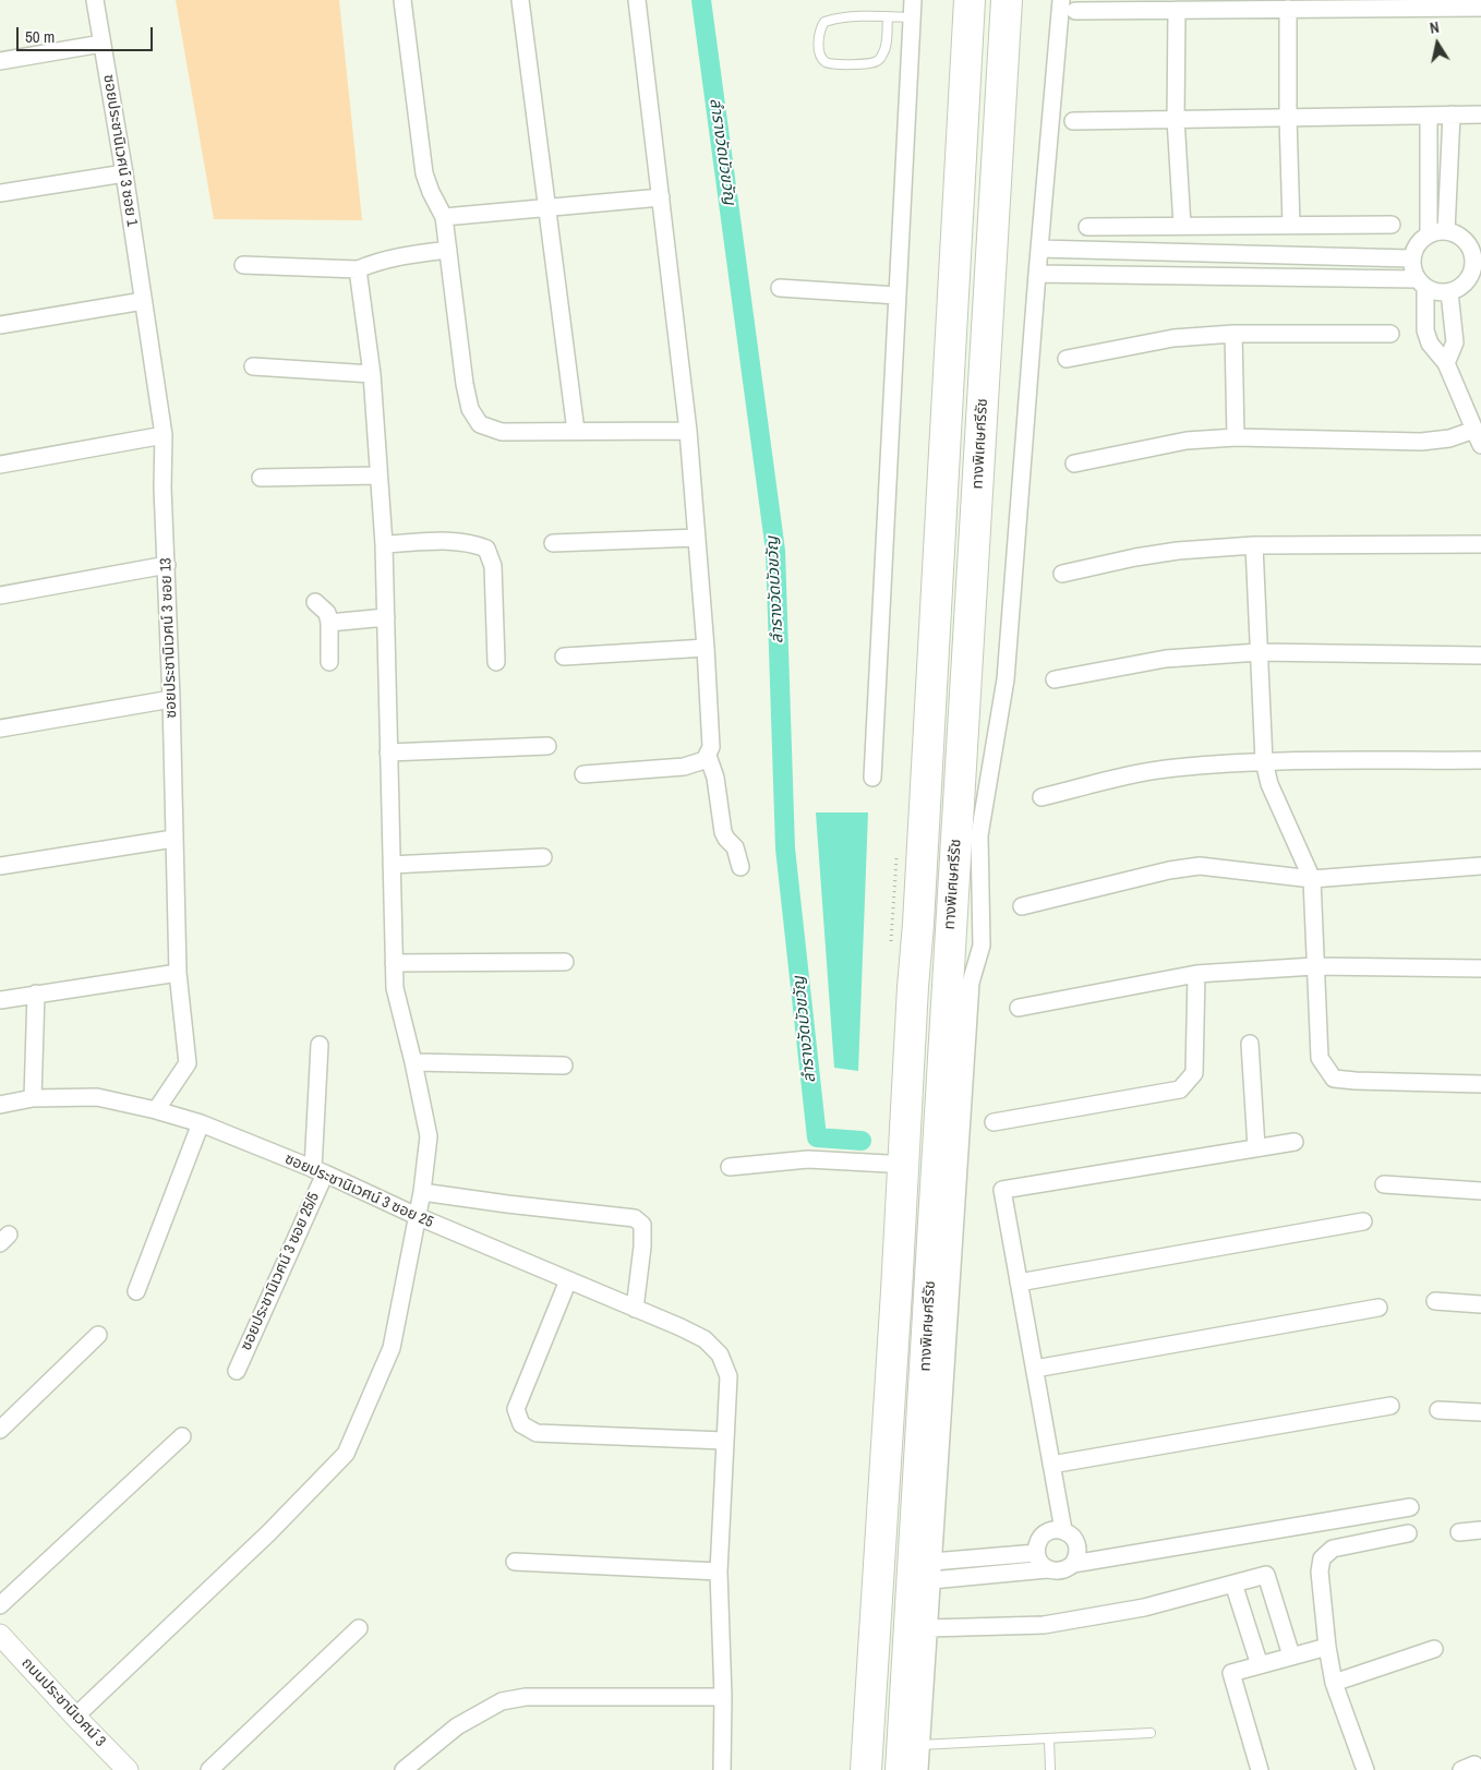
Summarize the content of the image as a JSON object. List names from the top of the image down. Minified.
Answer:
{"streets":{"highway":["ทางพิเศษศรีรัช"],"street":["ซอยประชานิเวศน์ 3 ซอย 1","ซอยประชานิเวศน์ 3 ซอย 13","ซอยประชานิเวศน์ 3 ซอย 25","ซอยประชานิเวศน์ 3 ซอย 25/5","ถนนประชานิเวศน์ 3"]},"crossings":[["ซอยประชานิเวศน์ 3 ซอย 1","ซอยประชานิเวศน์ 3 ซอย 13"],["ซอยประชานิเวศน์ 3 ซอย 13","ซอยประชานิเวศน์ 3 ซอย 25"],["ซอยประชานิเวศน์ 3 ซอย 25","ซอยประชานิเวศน์ 3 ซอย 25/5"]],"water":["ลำรางวัดบัวขวัญ"],"scale_bar":"50 m","north":"top"}
